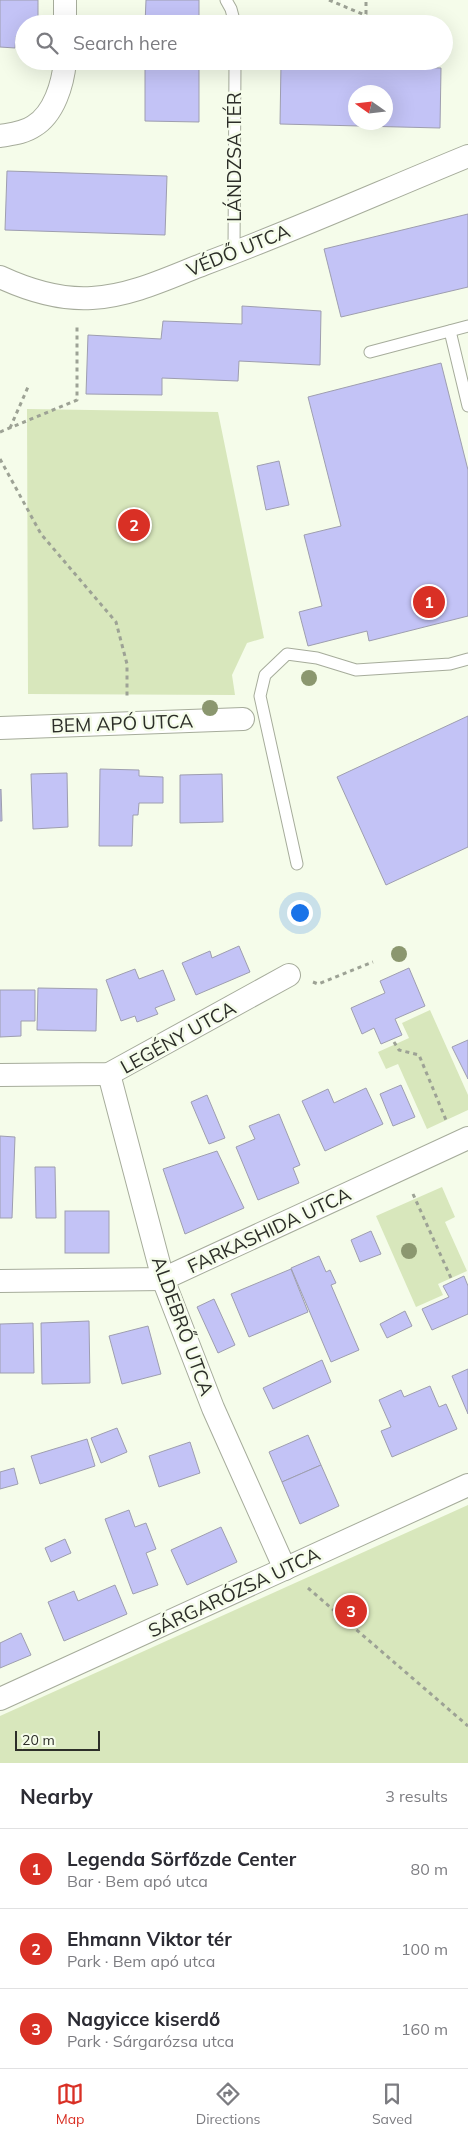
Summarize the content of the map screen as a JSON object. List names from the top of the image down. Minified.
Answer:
{"streets":{"street":["VÉDŐ UTCA","BEM APÓ UTCA","LEGÉNY UTCA","FARKASHIDA UTCA","ALDEBRŐ UTCA","SÁRGARÓZSA UTCA"],"lane":["LÁNDZSA TÉR"]},"crossings":[["LÁNDZSA TÉR","VÉDŐ UTCA"],["LEGÉNY UTCA","ALDEBRŐ UTCA"],["FARKASHIDA UTCA","ALDEBRŐ UTCA"],["ALDEBRŐ UTCA","SÁRGARÓZSA UTCA"]],"scale_bar":"20 m","north":"left","page":{"search":"Search here","pins":["2","1","3"],"scale":"20 m","heading":["Nearby","3 results"],"list":[{"mark":"1","name":"Legenda Sörfőzde Center","note":"Bar · Bem apó utca","value":"80 m"},{"mark":"2","name":"Ehmann Viktor tér","note":"Park · Bem apó utca","value":"100 m"},{"mark":"3","name":"Nagyicce kiserdő","note":"Park · Sárgarózsa utca","value":"160 m"}],"nav":["Map","Directions","Saved"]}}
